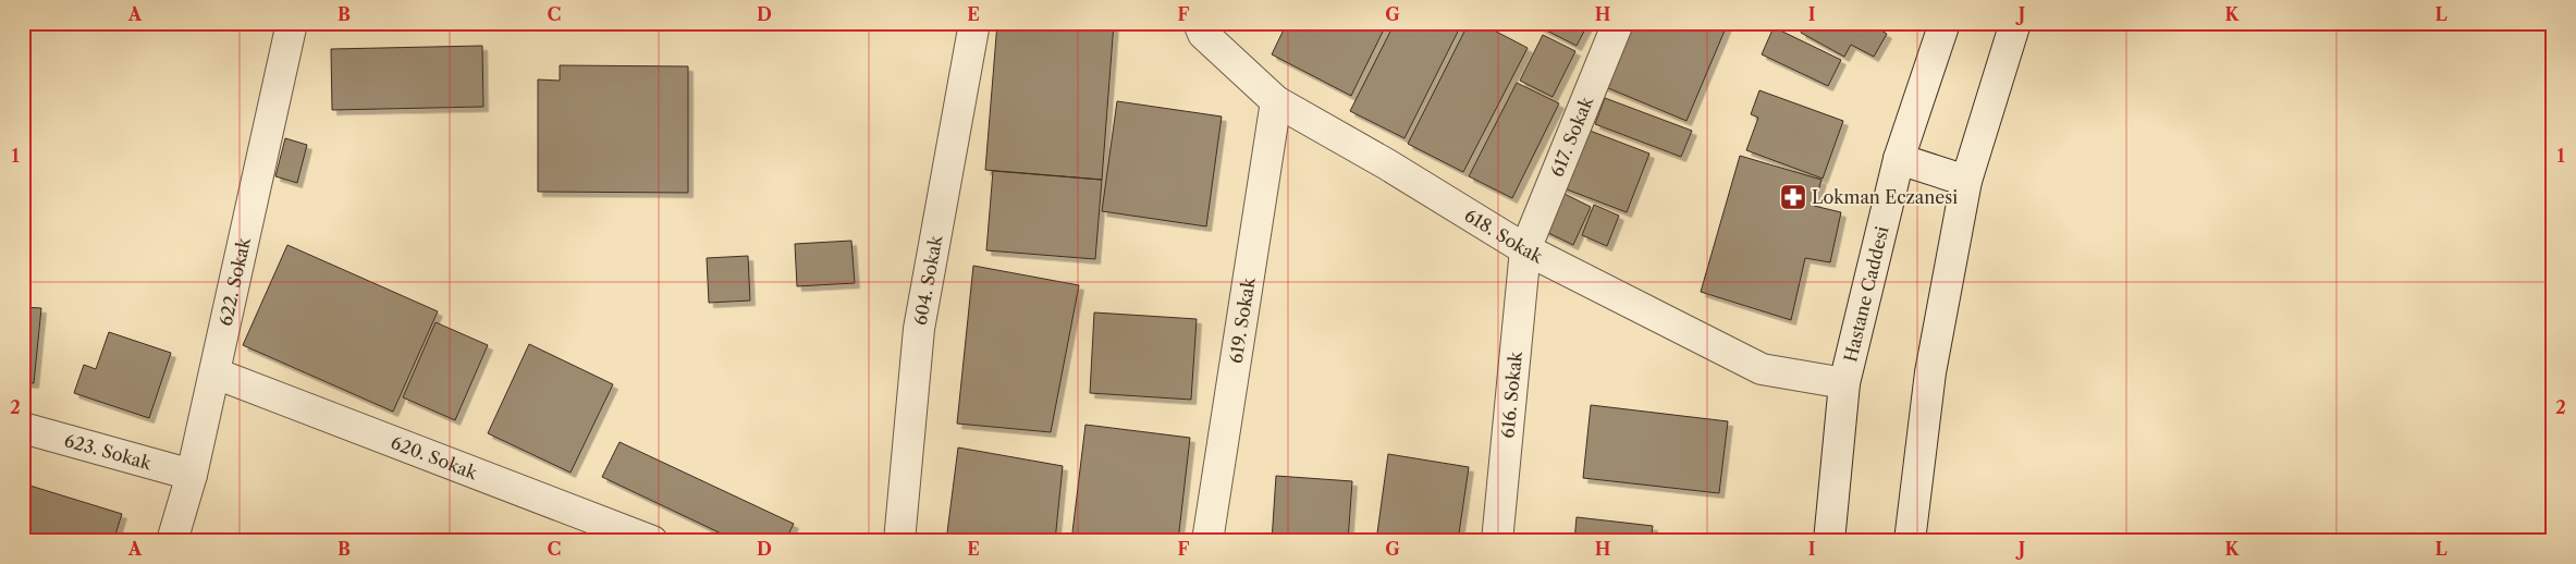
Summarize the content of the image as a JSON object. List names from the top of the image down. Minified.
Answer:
{"streets":{"street":["617. Sokak","618. Sokak","604. Sokak","622. Sokak","Hastane Caddesi","619. Sokak","616. Sokak","623. Sokak","620. Sokak"]},"crossings":[["617. Sokak","618. Sokak"],["617. Sokak","616. Sokak"],["618. Sokak","Hastane Caddesi"],["618. Sokak","619. Sokak"],["618. Sokak","616. Sokak"],["622. Sokak","623. Sokak"],["622. Sokak","620. Sokak"]],"places":{"pharmacy":["Lokman Eczanesi"]},"grid":{"columns":["A","B","C","D","E","F","G","H","I","J","K","L"],"rows":["1","2"]}}
